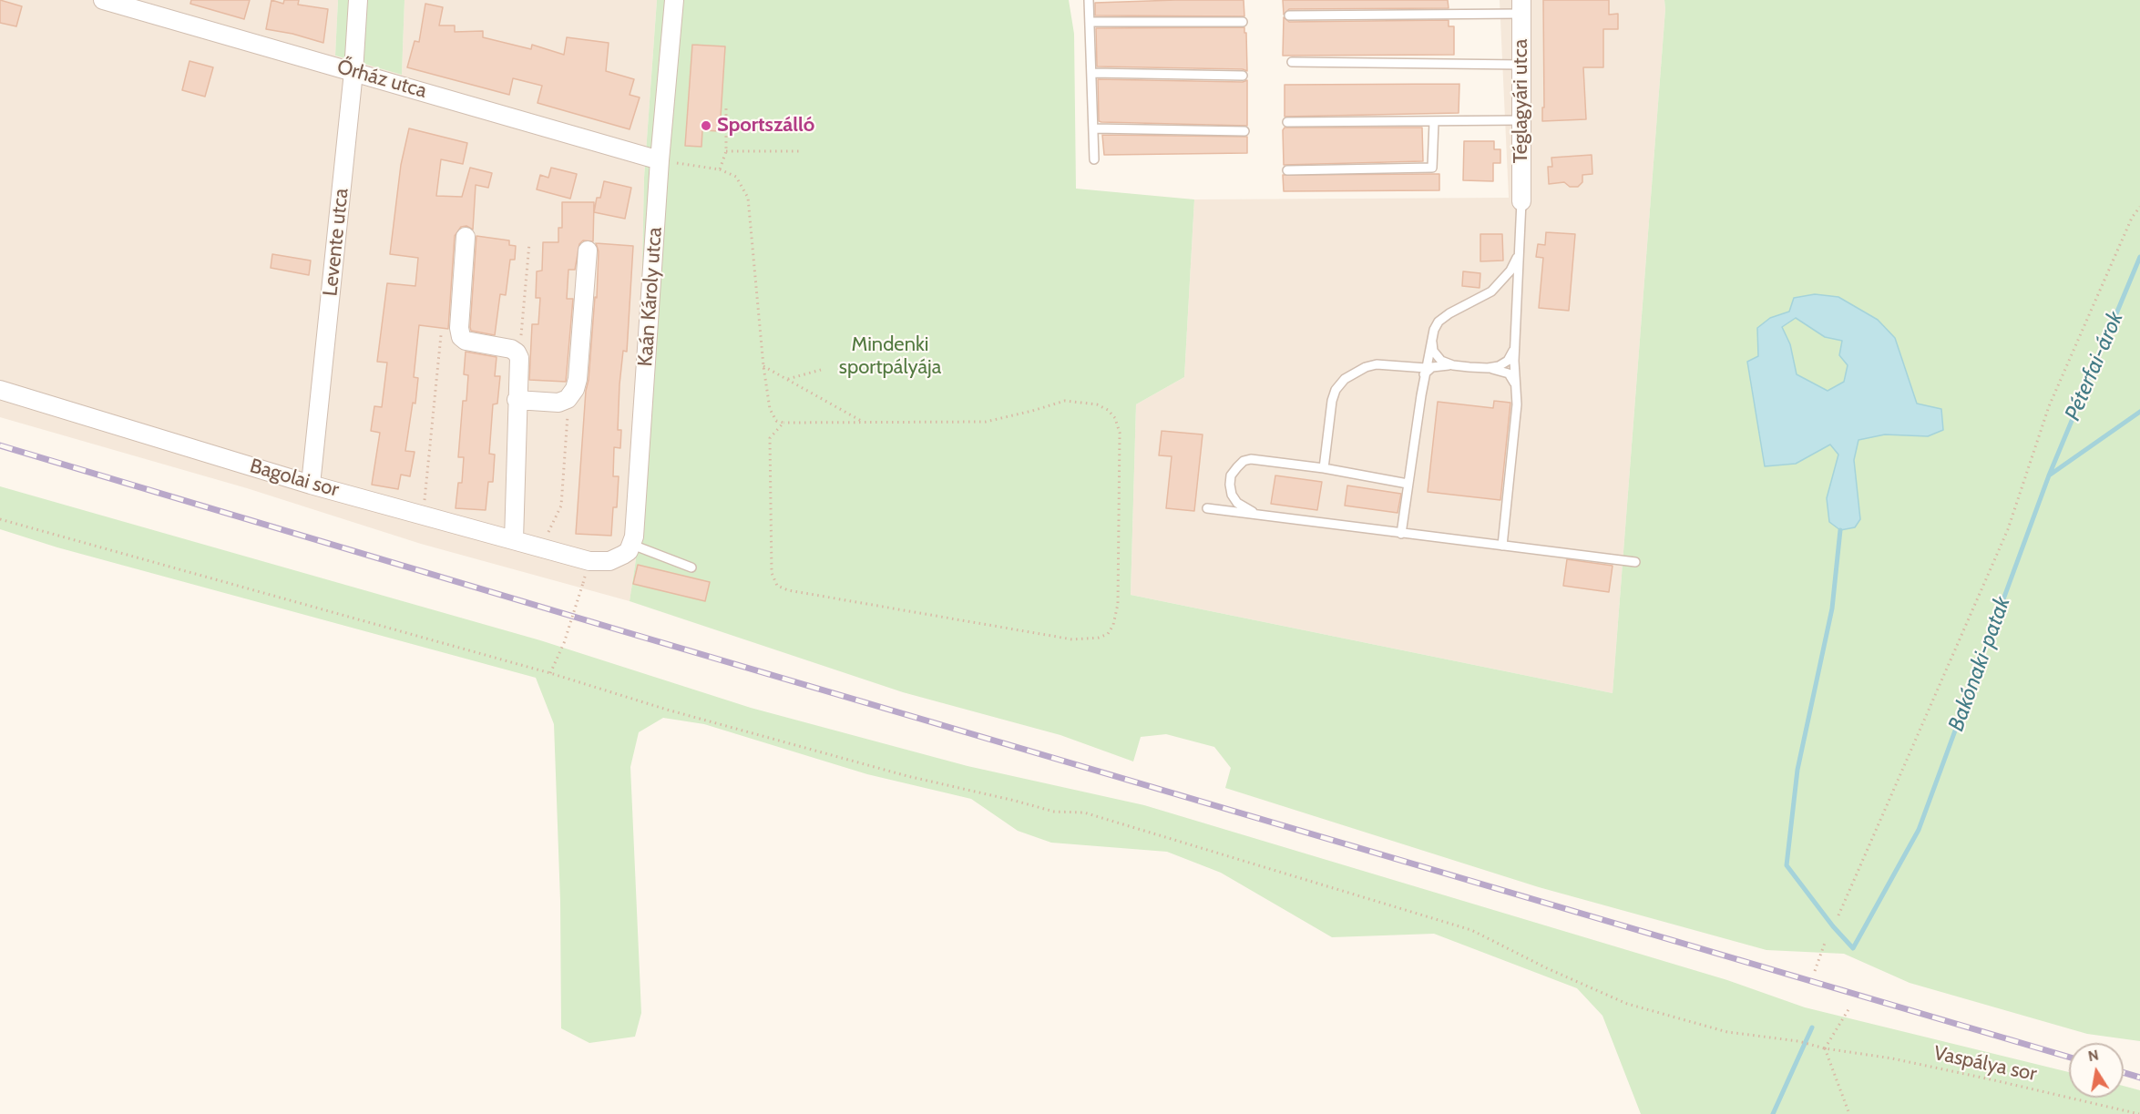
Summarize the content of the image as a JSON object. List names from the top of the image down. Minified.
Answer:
{"streets":{"street":["Őrház utca","Téglagyári utca","Levente utca","Kaán Károly utca","Bagolai sor"],"path":["Vaspálya sor"]},"crossings":[["Őrház utca","Levente utca"],["Őrház utca","Kaán Károly utca"],["Levente utca","Bagolai sor"],["Kaán Károly utca","Bagolai sor"]],"water":["Péterfai-árok","Bakónaki-patak"],"parks":["Mindenki sportpályája"],"places":["Sportszálló"],"north":"top"}
